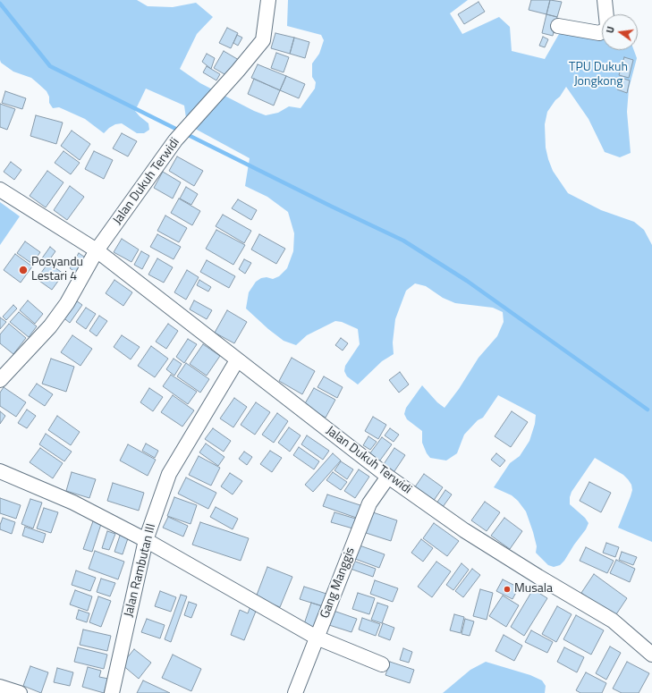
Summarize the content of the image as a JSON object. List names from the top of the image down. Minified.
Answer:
{"streets":{"street":["Jalan Dukuh Terwidi","Jalan Rambutan III","Gang Manggis"]},"crossings":[["Jalan Dukuh Terwidi","Jalan Rambutan III"],["Jalan Dukuh Terwidi","Gang Manggis"]],"parks":["TPU Dukuh Jongkong"],"places":["Posyandu Lestari 4","Musala"],"north":"left"}
